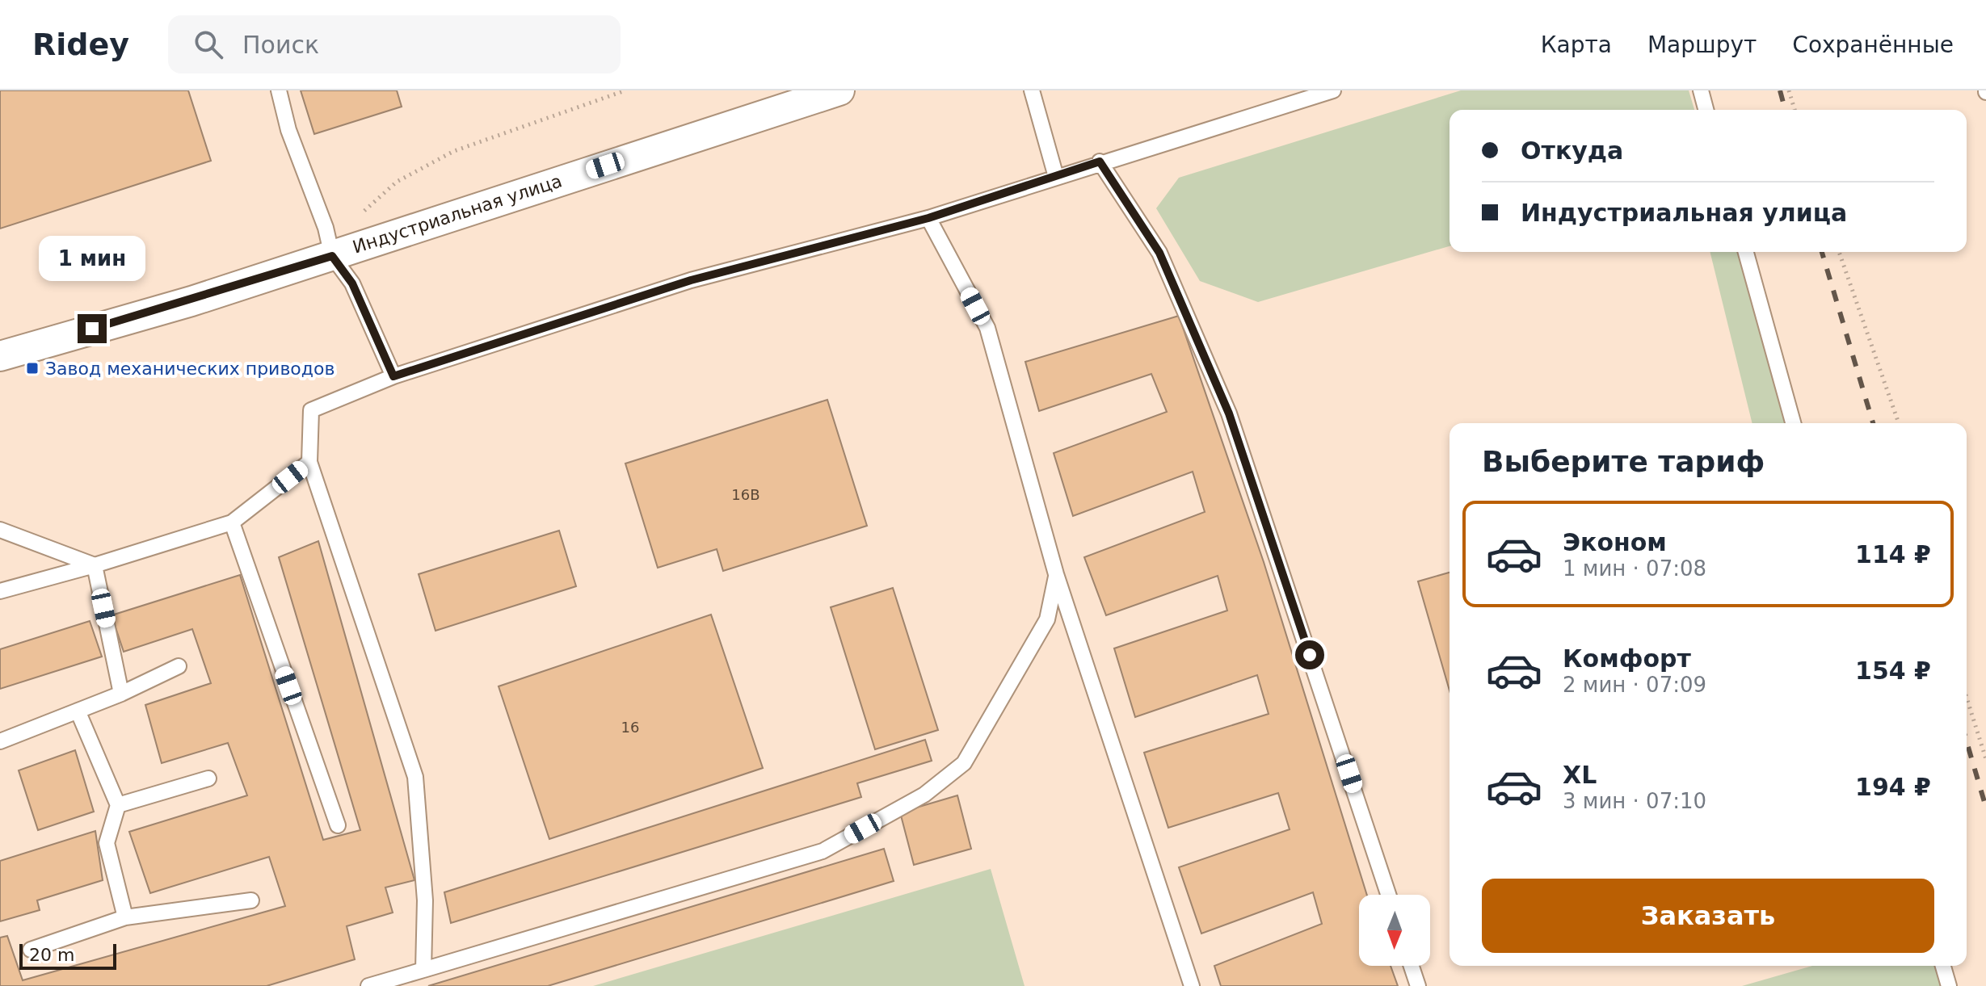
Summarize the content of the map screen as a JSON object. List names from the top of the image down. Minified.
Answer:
{"streets":{"street":["Индустриальная улица"]},"places":{"transit":["Завод механических приводов"]},"house_numbers":["16В","16"],"scale_bar":"20 m","north":"bottom","page":{"header":"Ridey","search":"Поиск","nav":["Карта","Маршрут","Сохранённые"],"banner":["Откуда","Индустриальная улица"],"bubble":"1 мин","heading":"Выберите тариф","list":[{"name":"Эконом","note":"1 мин · 07:08","value":"114 ₽"},{"name":"Комфорт","note":"2 мин · 07:09","value":"154 ₽"},{"name":"XL","note":"3 мин · 07:10","value":"194 ₽"}],"buttons":"Заказать","scale":"20 m"}}
